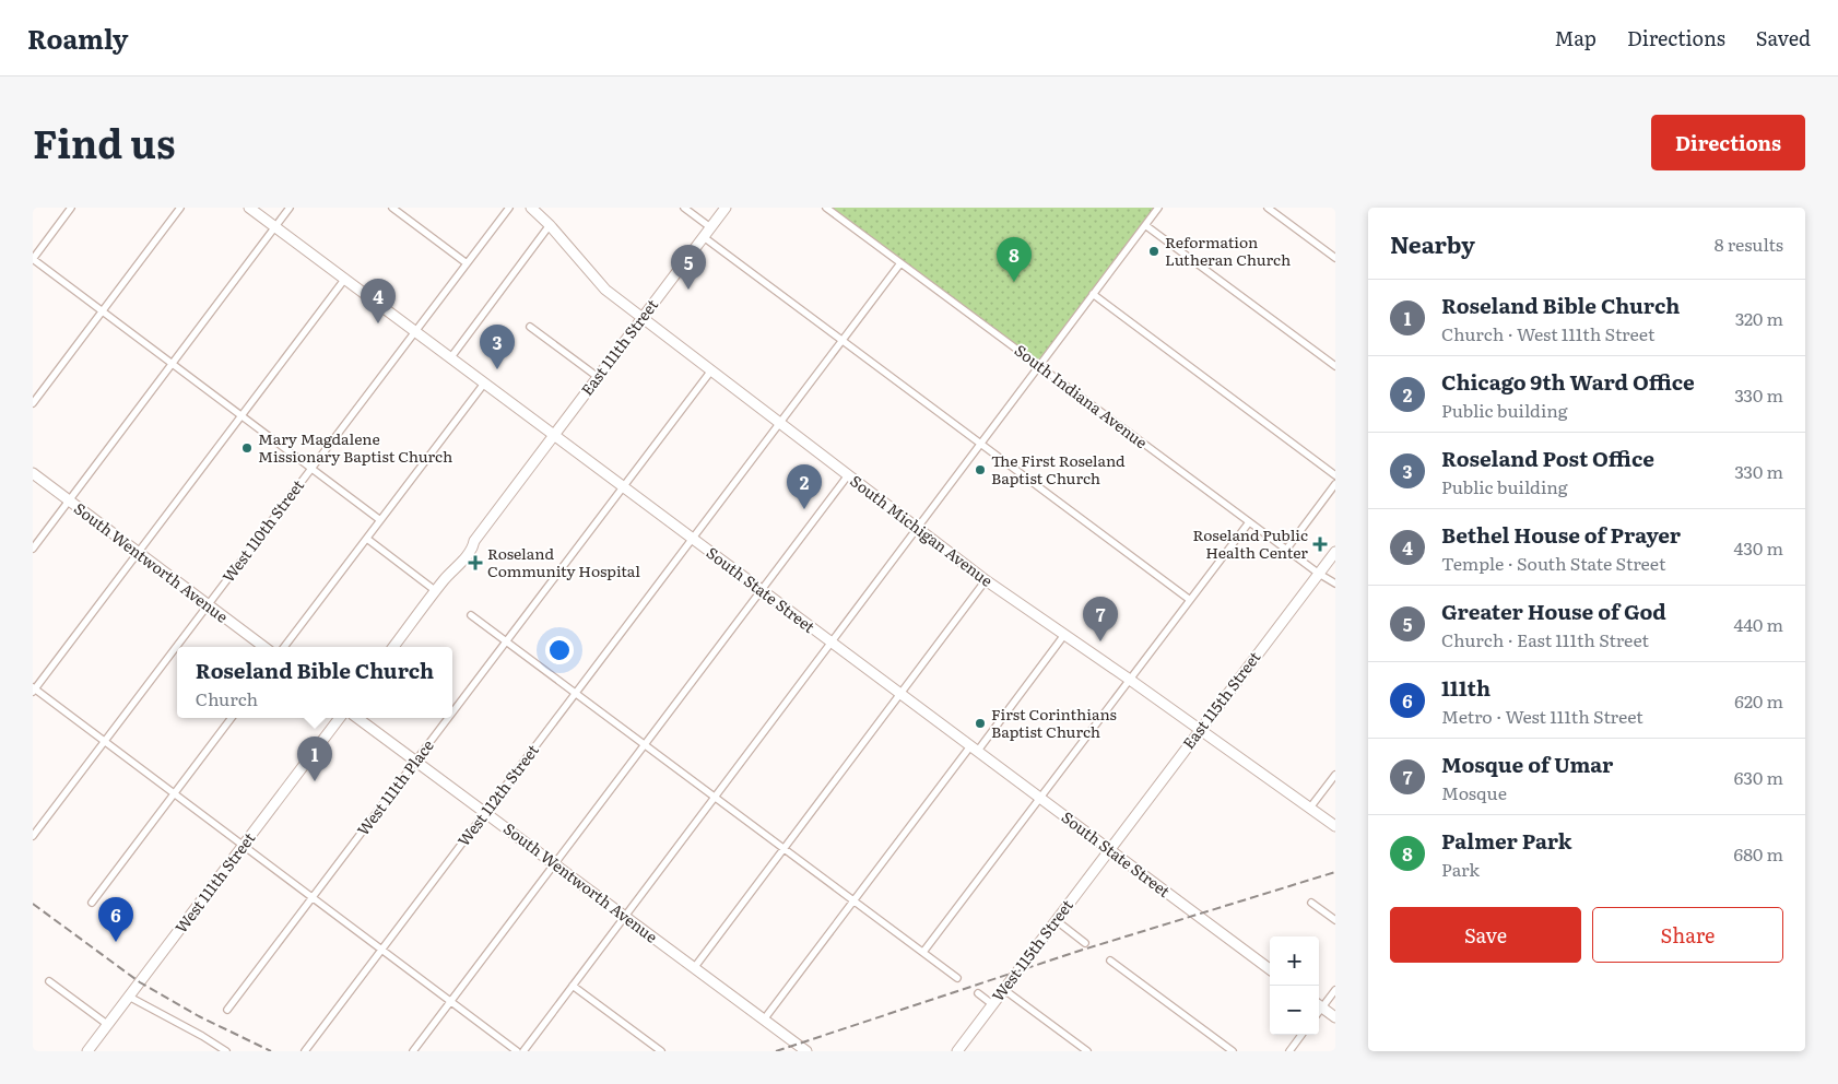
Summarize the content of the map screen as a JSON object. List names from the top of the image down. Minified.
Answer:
{"streets":{"street":["East 111th Street","South Indiana Avenue","West 110th Street","South Michigan Avenue","South Wentworth Avenue","South State Street","East 115th Street","West 111th Place","West 112th Street","West 111th Street","West 115th Street"]},"crossings":[["East 111th Street","South Michigan Avenue"],["East 111th Street","South State Street"],["South Indiana Avenue","East 115th Street"],["South Indiana Avenue","West 112th Street"],["West 110th Street","South Wentworth Avenue"],["West 110th Street","South State Street"],["South Michigan Avenue","East 115th Street"],["South Michigan Avenue","West 111th Place"],["South Michigan Avenue","West 112th Street"],["South Wentworth Avenue","West 111th Place"],["South Wentworth Avenue","West 112th Street"],["South State Street","East 115th Street"],["South State Street","West 111th Place"],["South State Street","West 112th Street"],["South State Street","West 115th Street"],["East 115th Street","West 115th Street"]],"places":{"other":["Reformation Lutheran Church","Mary Magdalene Missionary Baptist Church","The First Roseland Baptist Church","First Corinthians Baptist Church"],"health":["Roseland Public Health Center","Roseland Community Hospital"]},"page":{"header":"Roamly","nav":["Map","Directions","Saved"],"title":"Find us","buttons":["Directions",["Save","Share"]],"heading":["Nearby","8 results"],"pins":["8","5","4","3","2","7","1","6"],"list":[{"mark":"1","name":"Roseland Bible Church","note":"Church · West 111th Street","value":"320 m"},{"mark":"2","name":"Chicago 9th Ward Office","note":"Public building","value":"330 m"},{"mark":"3","name":"Roseland Post Office","note":"Public building","value":"330 m"},{"mark":"4","name":"Bethel House of Prayer","note":"Temple · South State Street","value":"430 m"},{"mark":"5","name":"Greater House of God","note":"Church · East 111th Street","value":"440 m"},{"mark":"6","name":"111th","note":"Metro · West 111th Street","value":"620 m"},{"mark":"7","name":"Mosque of Umar","note":"Mosque","value":"630 m"},{"mark":"8","name":"Palmer Park","note":"Park","value":"680 m"}],"popup":["Roseland Bible Church","Church"],"map_buttons":["+","−"]}}
